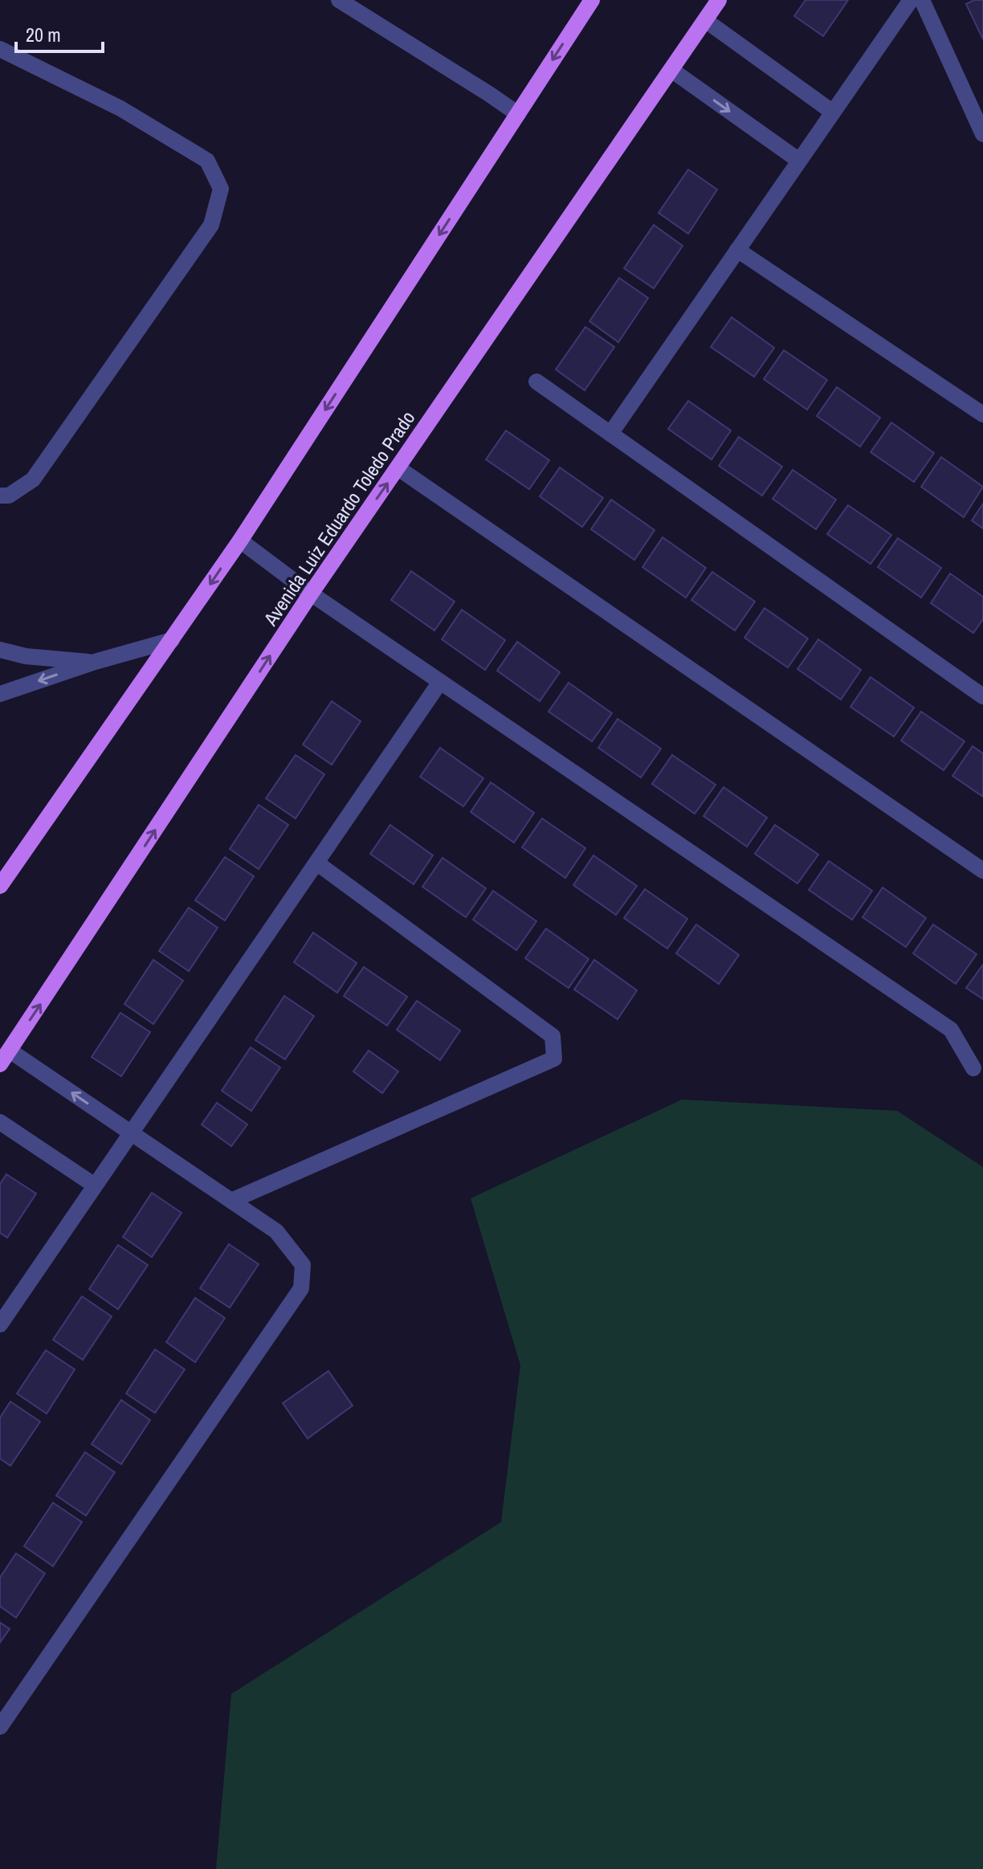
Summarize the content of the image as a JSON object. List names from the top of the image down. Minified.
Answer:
{"streets":{"main road":["Avenida Luiz Eduardo Toledo Prado"]},"scale_bar":"20 m"}
